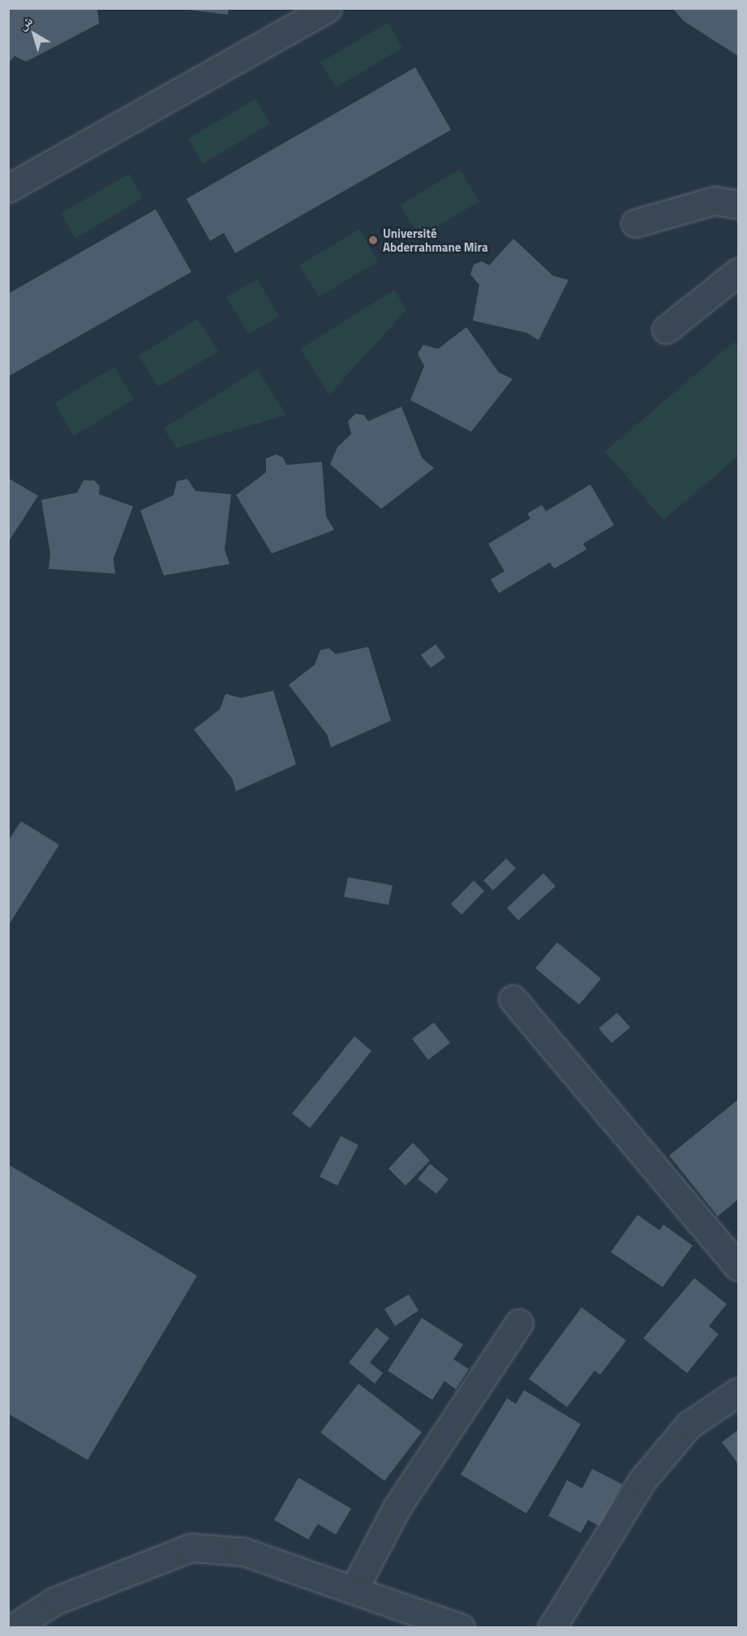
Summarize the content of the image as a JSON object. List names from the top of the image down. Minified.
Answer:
{"places":["Université Abderrahmane Mira"],"north":"top left"}
